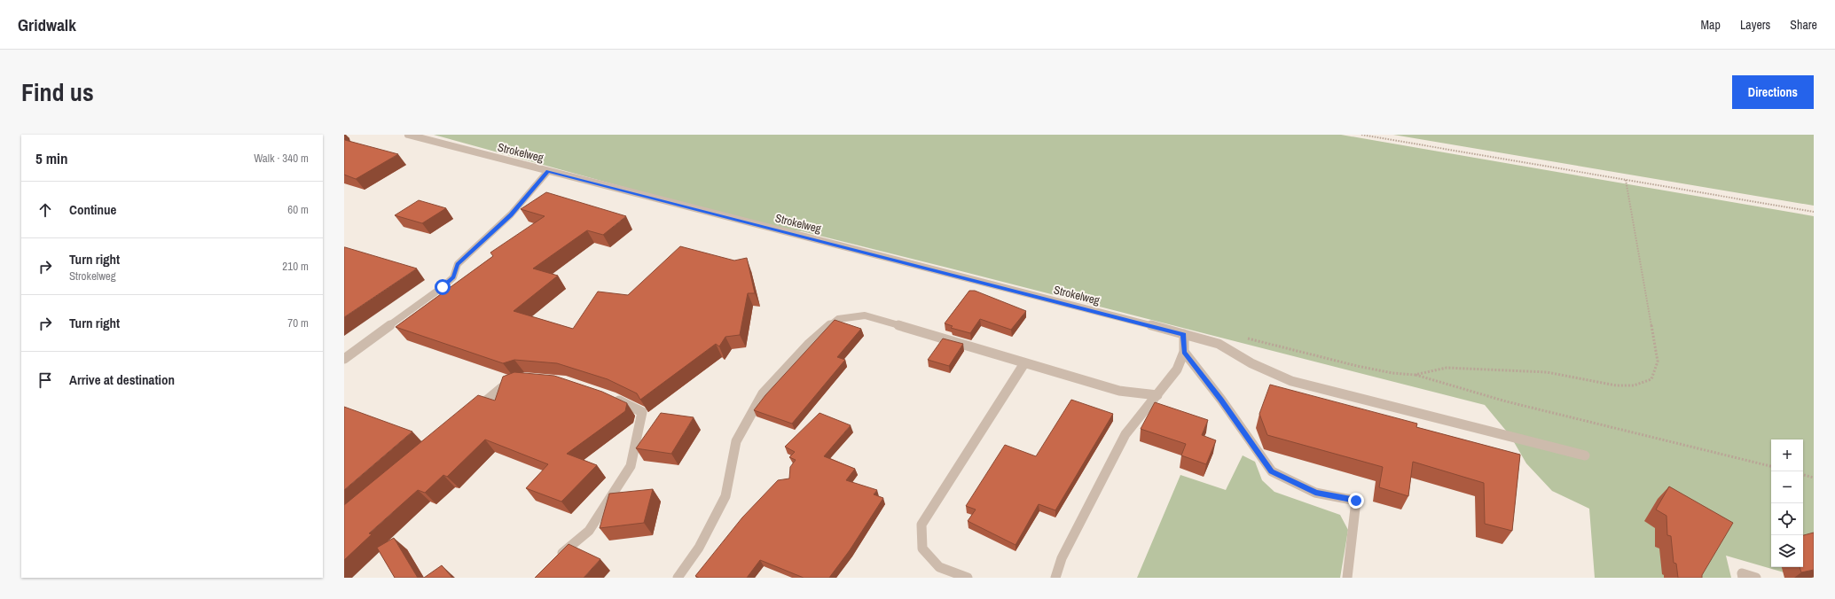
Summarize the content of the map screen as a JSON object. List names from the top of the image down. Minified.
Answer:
{"streets":{"street":["Strokelweg"]},"page":{"header":"Gridwalk","nav":["Map","Layers","Share"],"title":"Find us","buttons":"Directions","heading":["5 min","Walk · 340 m"],"list":[["Continue","60 m"],["Turn right","Strokelweg","210 m"],["Turn right","70 m"],"Arrive at destination"],"map_buttons":["+","−"]}}
